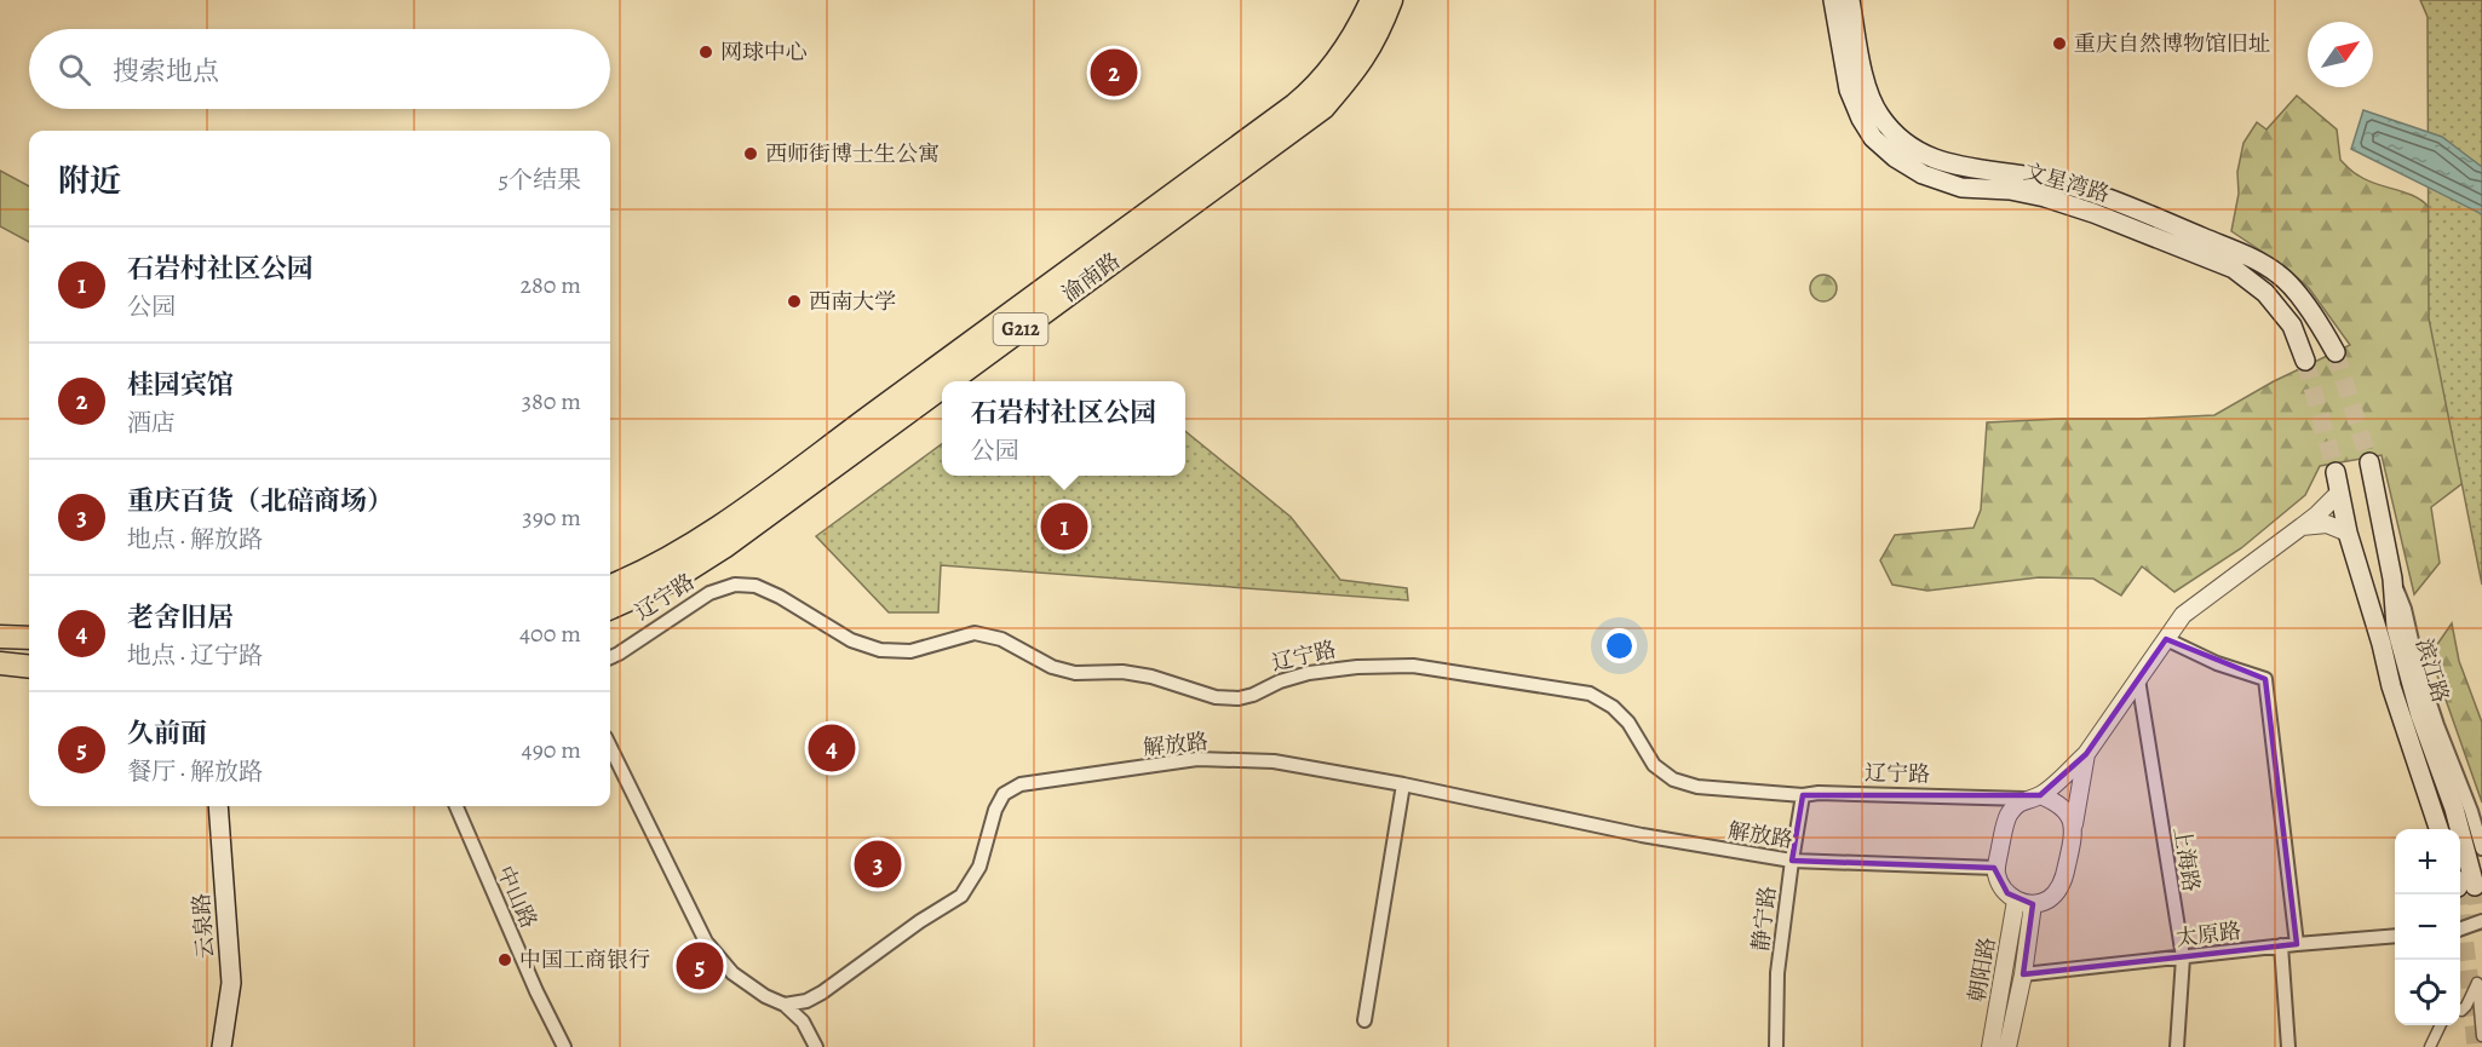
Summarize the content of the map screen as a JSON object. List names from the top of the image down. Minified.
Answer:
{"streets":{"highway":["渝南路","G212"],"main road":["文星湾路","滨江路","云泉路"],"street":["辽宁路","解放路","上海路","中山路","静宁路","太原路","朝阳路"]},"crossings":[["辽宁路","解放路"],["辽宁路","静宁路"],["辽宁路","朝阳路"],["解放路","静宁路"],["解放路","朝阳路"],["上海路","太原路"]],"places":["重庆自然博物馆旧址","网球中心","西师街博士生公寓","西南大学","中国工商银行"],"north":"top right","page":{"search":"搜索地点","pins":["2","1","4","3","5"],"heading":["附近","5个结果"],"list":[{"mark":"1","name":"石岩村社区公园","note":"公园","value":"280 m"},{"mark":"2","name":"桂园宾馆","note":"酒店","value":"380 m"},{"mark":"3","name":"重庆百货（北碚商场）","note":"地点 · 解放路","value":"390 m"},{"mark":"4","name":"老舍旧居","note":"地点 · 辽宁路","value":"400 m"},{"mark":"5","name":"久前面","note":"餐厅 · 解放路","value":"490 m"}],"popup":["石岩村社区公园","公园"],"map_buttons":["+","−"]}}
